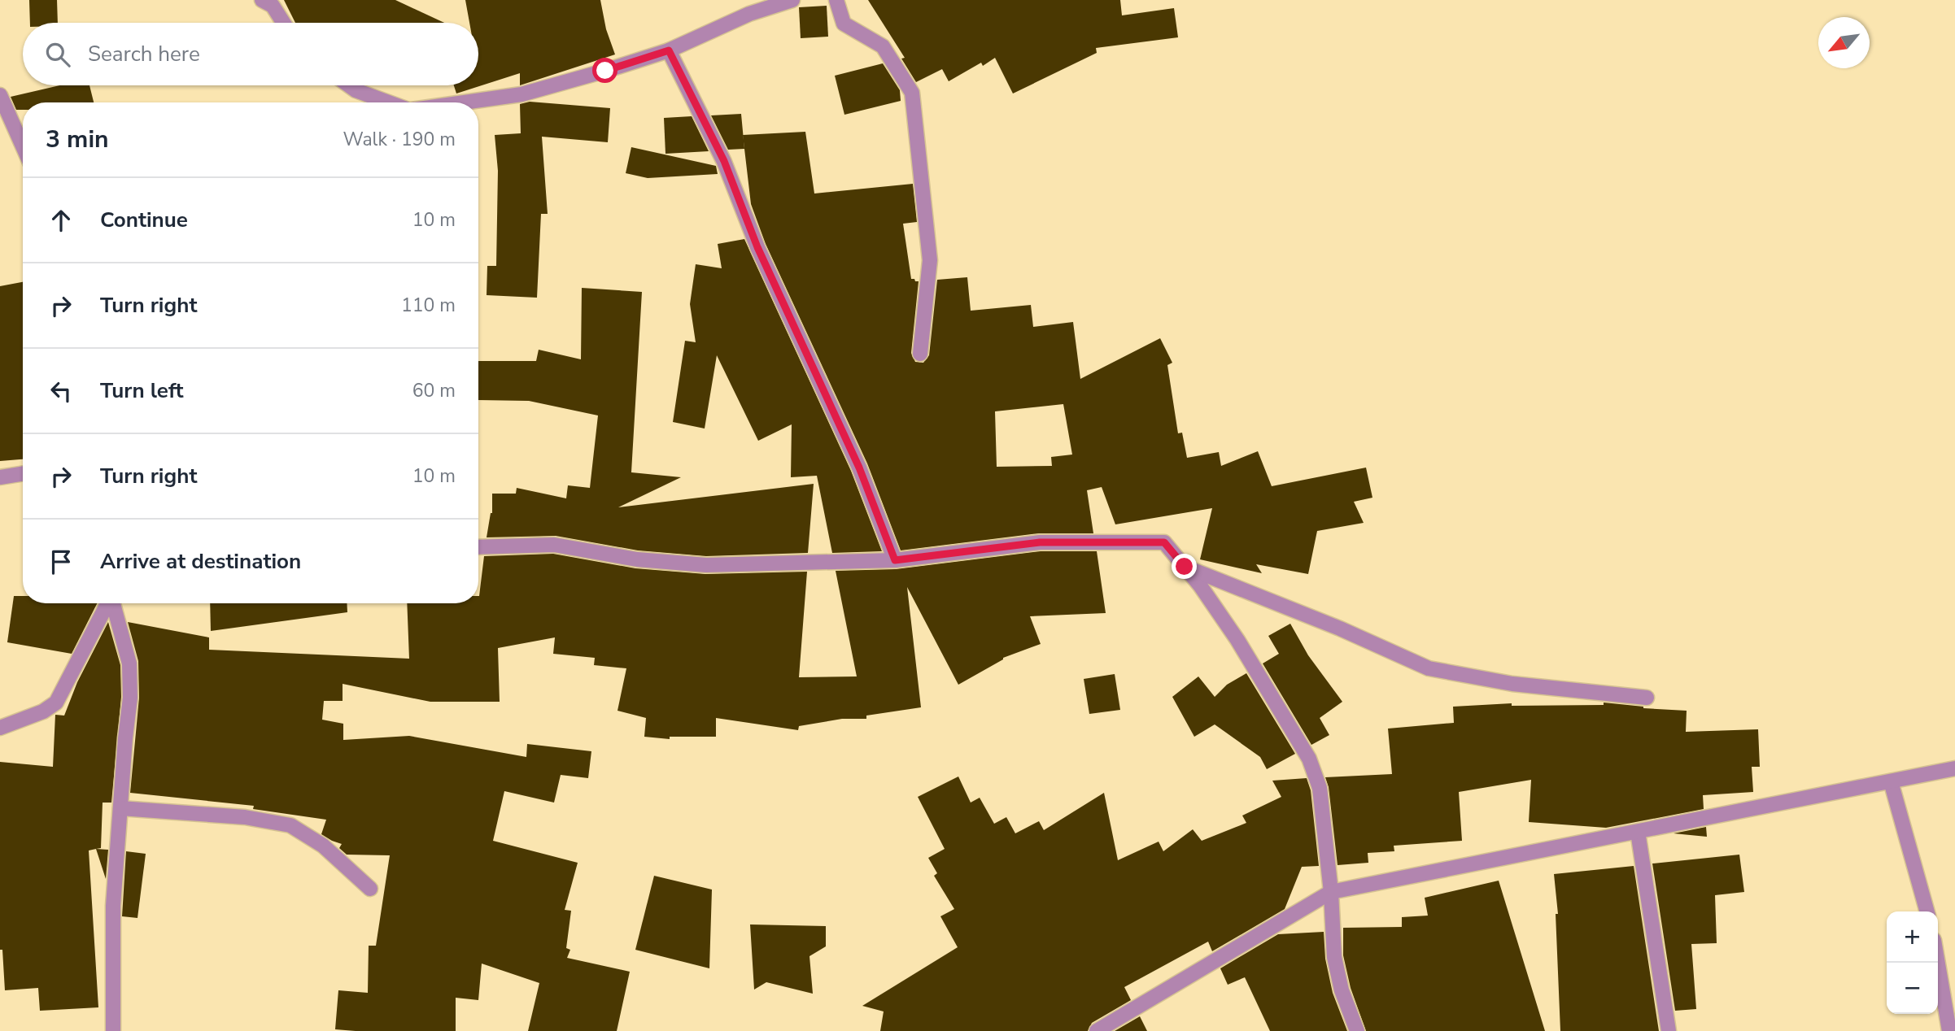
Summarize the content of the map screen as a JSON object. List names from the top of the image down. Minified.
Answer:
{"north":"bottom left","page":{"search":"Search here","heading":["3 min","Walk · 190 m"],"list":[["Continue","10 m"],["Turn right","110 m"],["Turn left","60 m"],["Turn right","10 m"],"Arrive at destination"],"map_buttons":["+","−"]}}
